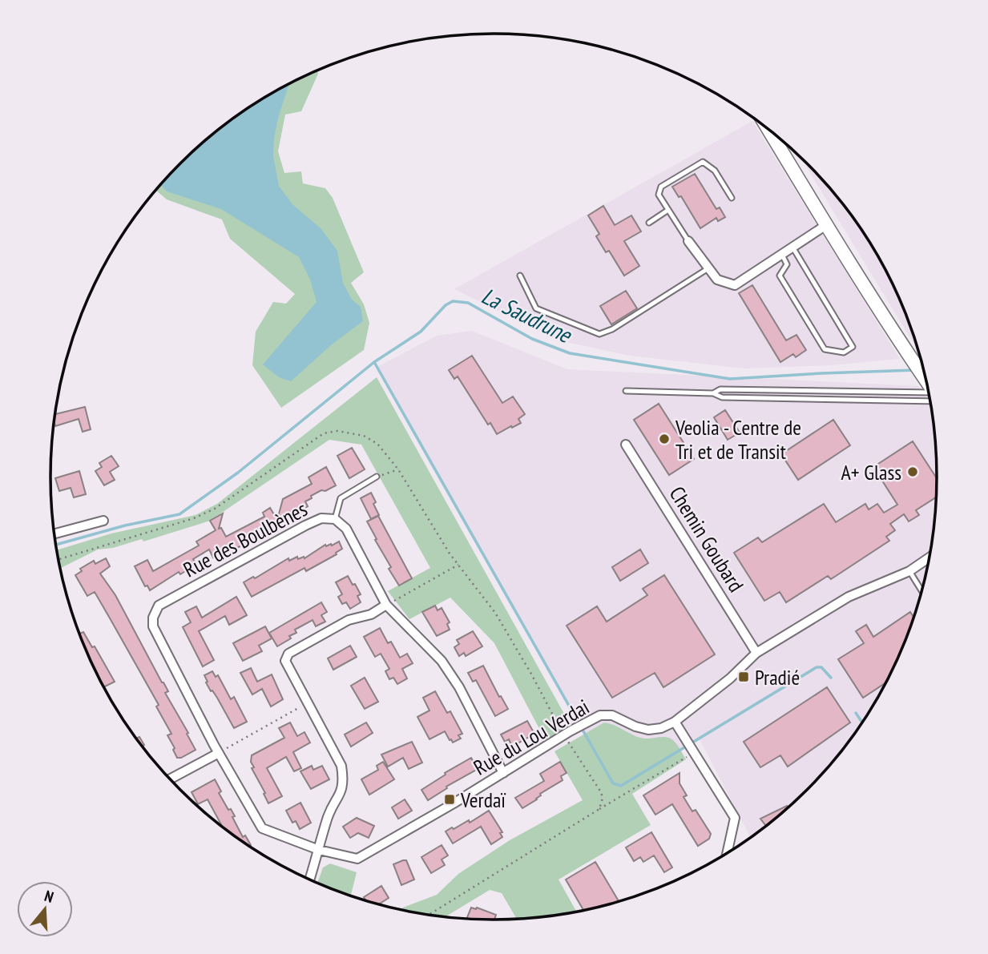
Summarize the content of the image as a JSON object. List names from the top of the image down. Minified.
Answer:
{"streets":{"street":["Rue des Boulbènes","Chemin Goubard","Rue du Lou Verdai"]},"crossings":[["Rue des Boulbènes","Rue du Lou Verdai"],["Chemin Goubard","Rue du Lou Verdai"]],"water":["La Saudrune"],"places":{"other":["Veolia - Centre de Tri et de Transit","A+ Glass"],"transit":["Pradié","Verdaï"]},"north":"top"}
